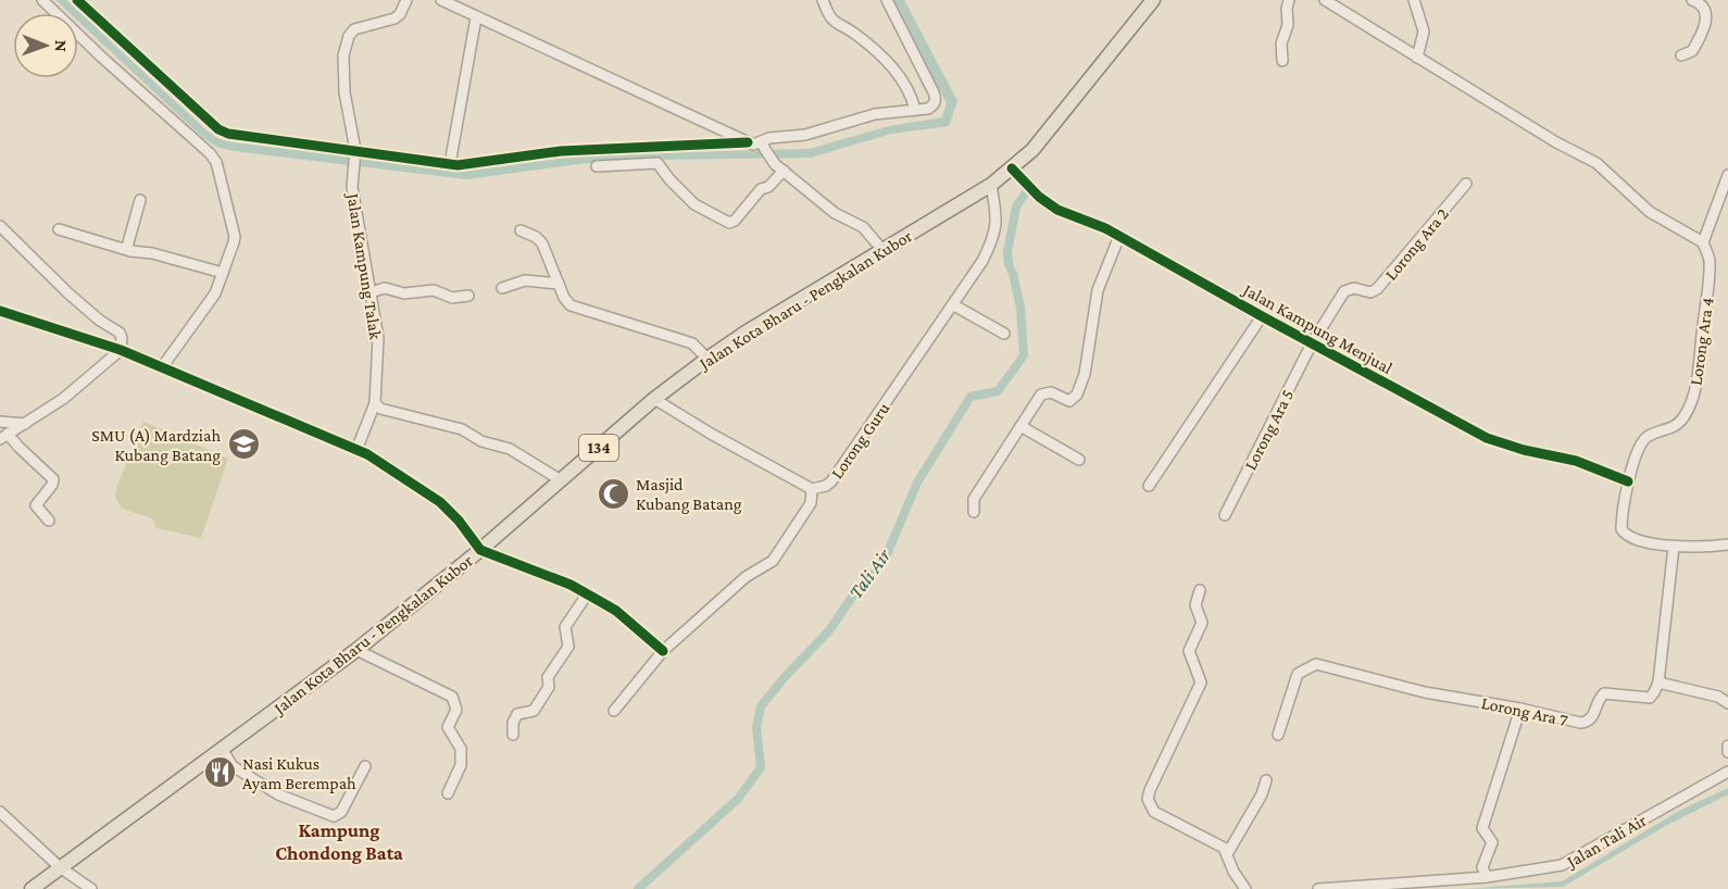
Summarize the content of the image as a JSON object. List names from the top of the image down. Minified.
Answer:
{"streets":{"main road":["Jalan Kota Bharu - Pengkalan Kubor","134"],"street":["Lorong Ara 2","Jalan Kampung Talak","Jalan Kampung Menjual","Lorong Ara 4","Lorong Ara 5","Lorong Guru","Lorong Ara 7","Jalan Tali Air"]},"crossings":[["Lorong Ara 2","Jalan Kampung Menjual"],["Lorong Ara 2","Lorong Ara 5"],["Jalan Kota Bharu - Pengkalan Kubor","Jalan Kampung Menjual"],["Jalan Kota Bharu - Pengkalan Kubor","Lorong Guru"],["Jalan Kampung Menjual","Lorong Ara 4"],["Jalan Kampung Menjual","Lorong Ara 5"]],"districts":["Kampung Chondong Bata"],"water":["Tali Air"],"places":{"school or university":["SMU (A) Mardziah Kubang Batang"],"mosque":["Masjid Kubang Batang"],"restaurant":["Nasi Kukus Ayam Berempah"]},"north":"right"}
